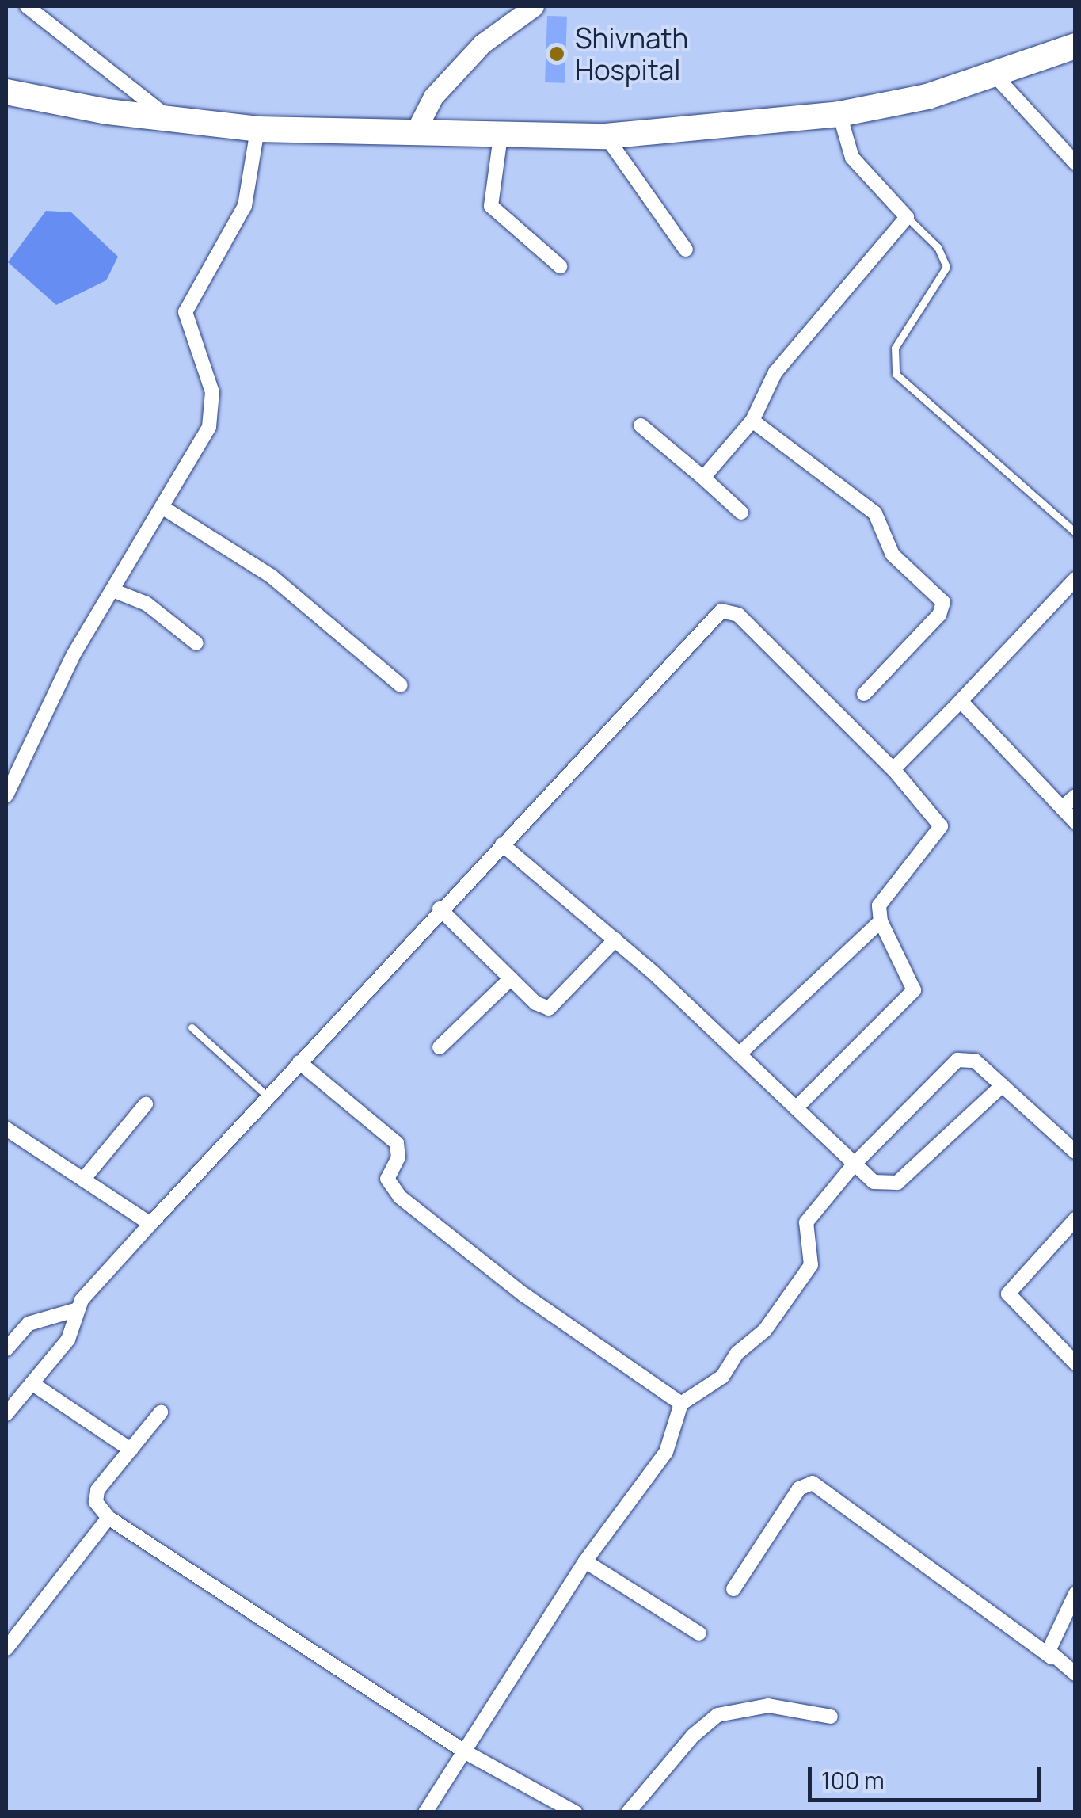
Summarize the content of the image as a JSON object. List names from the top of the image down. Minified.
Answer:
{"places":["Shivnath Hospital"],"scale_bar":"100 m"}
